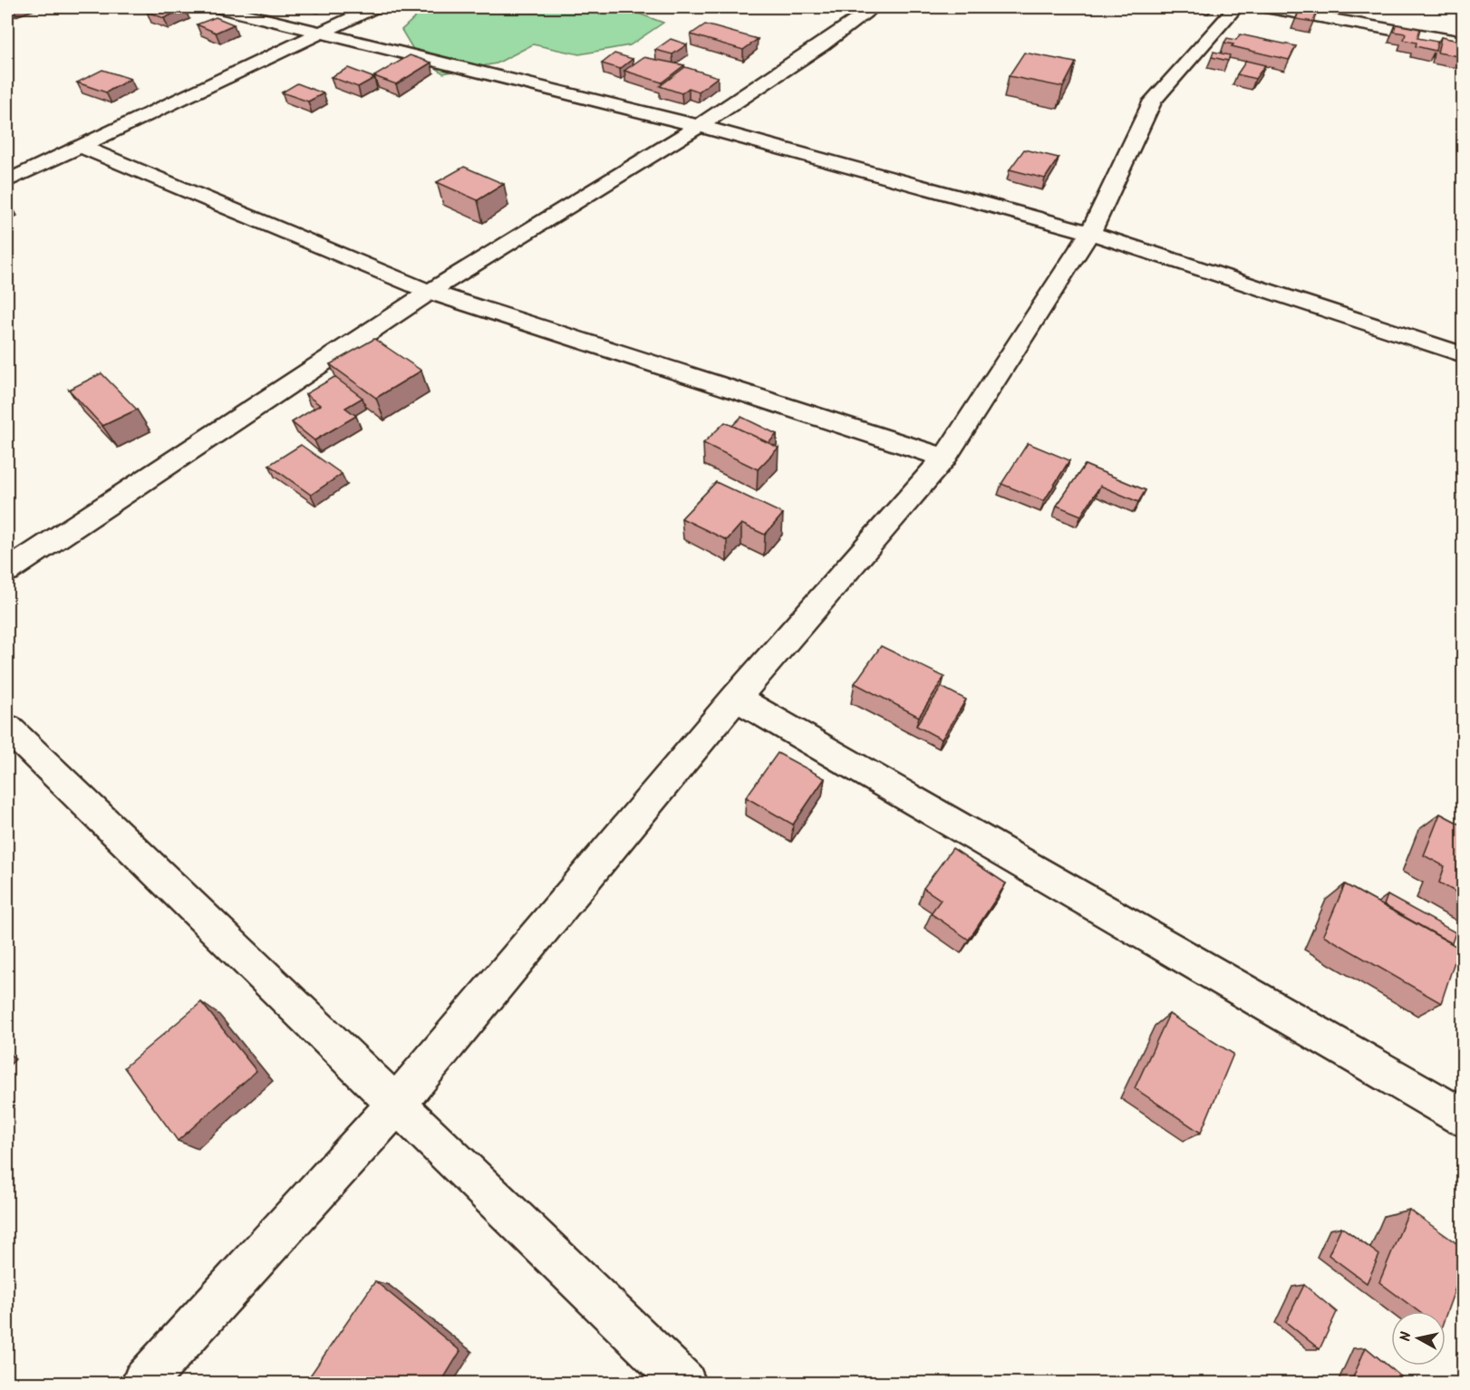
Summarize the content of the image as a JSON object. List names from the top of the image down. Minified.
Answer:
{"north":"left"}
